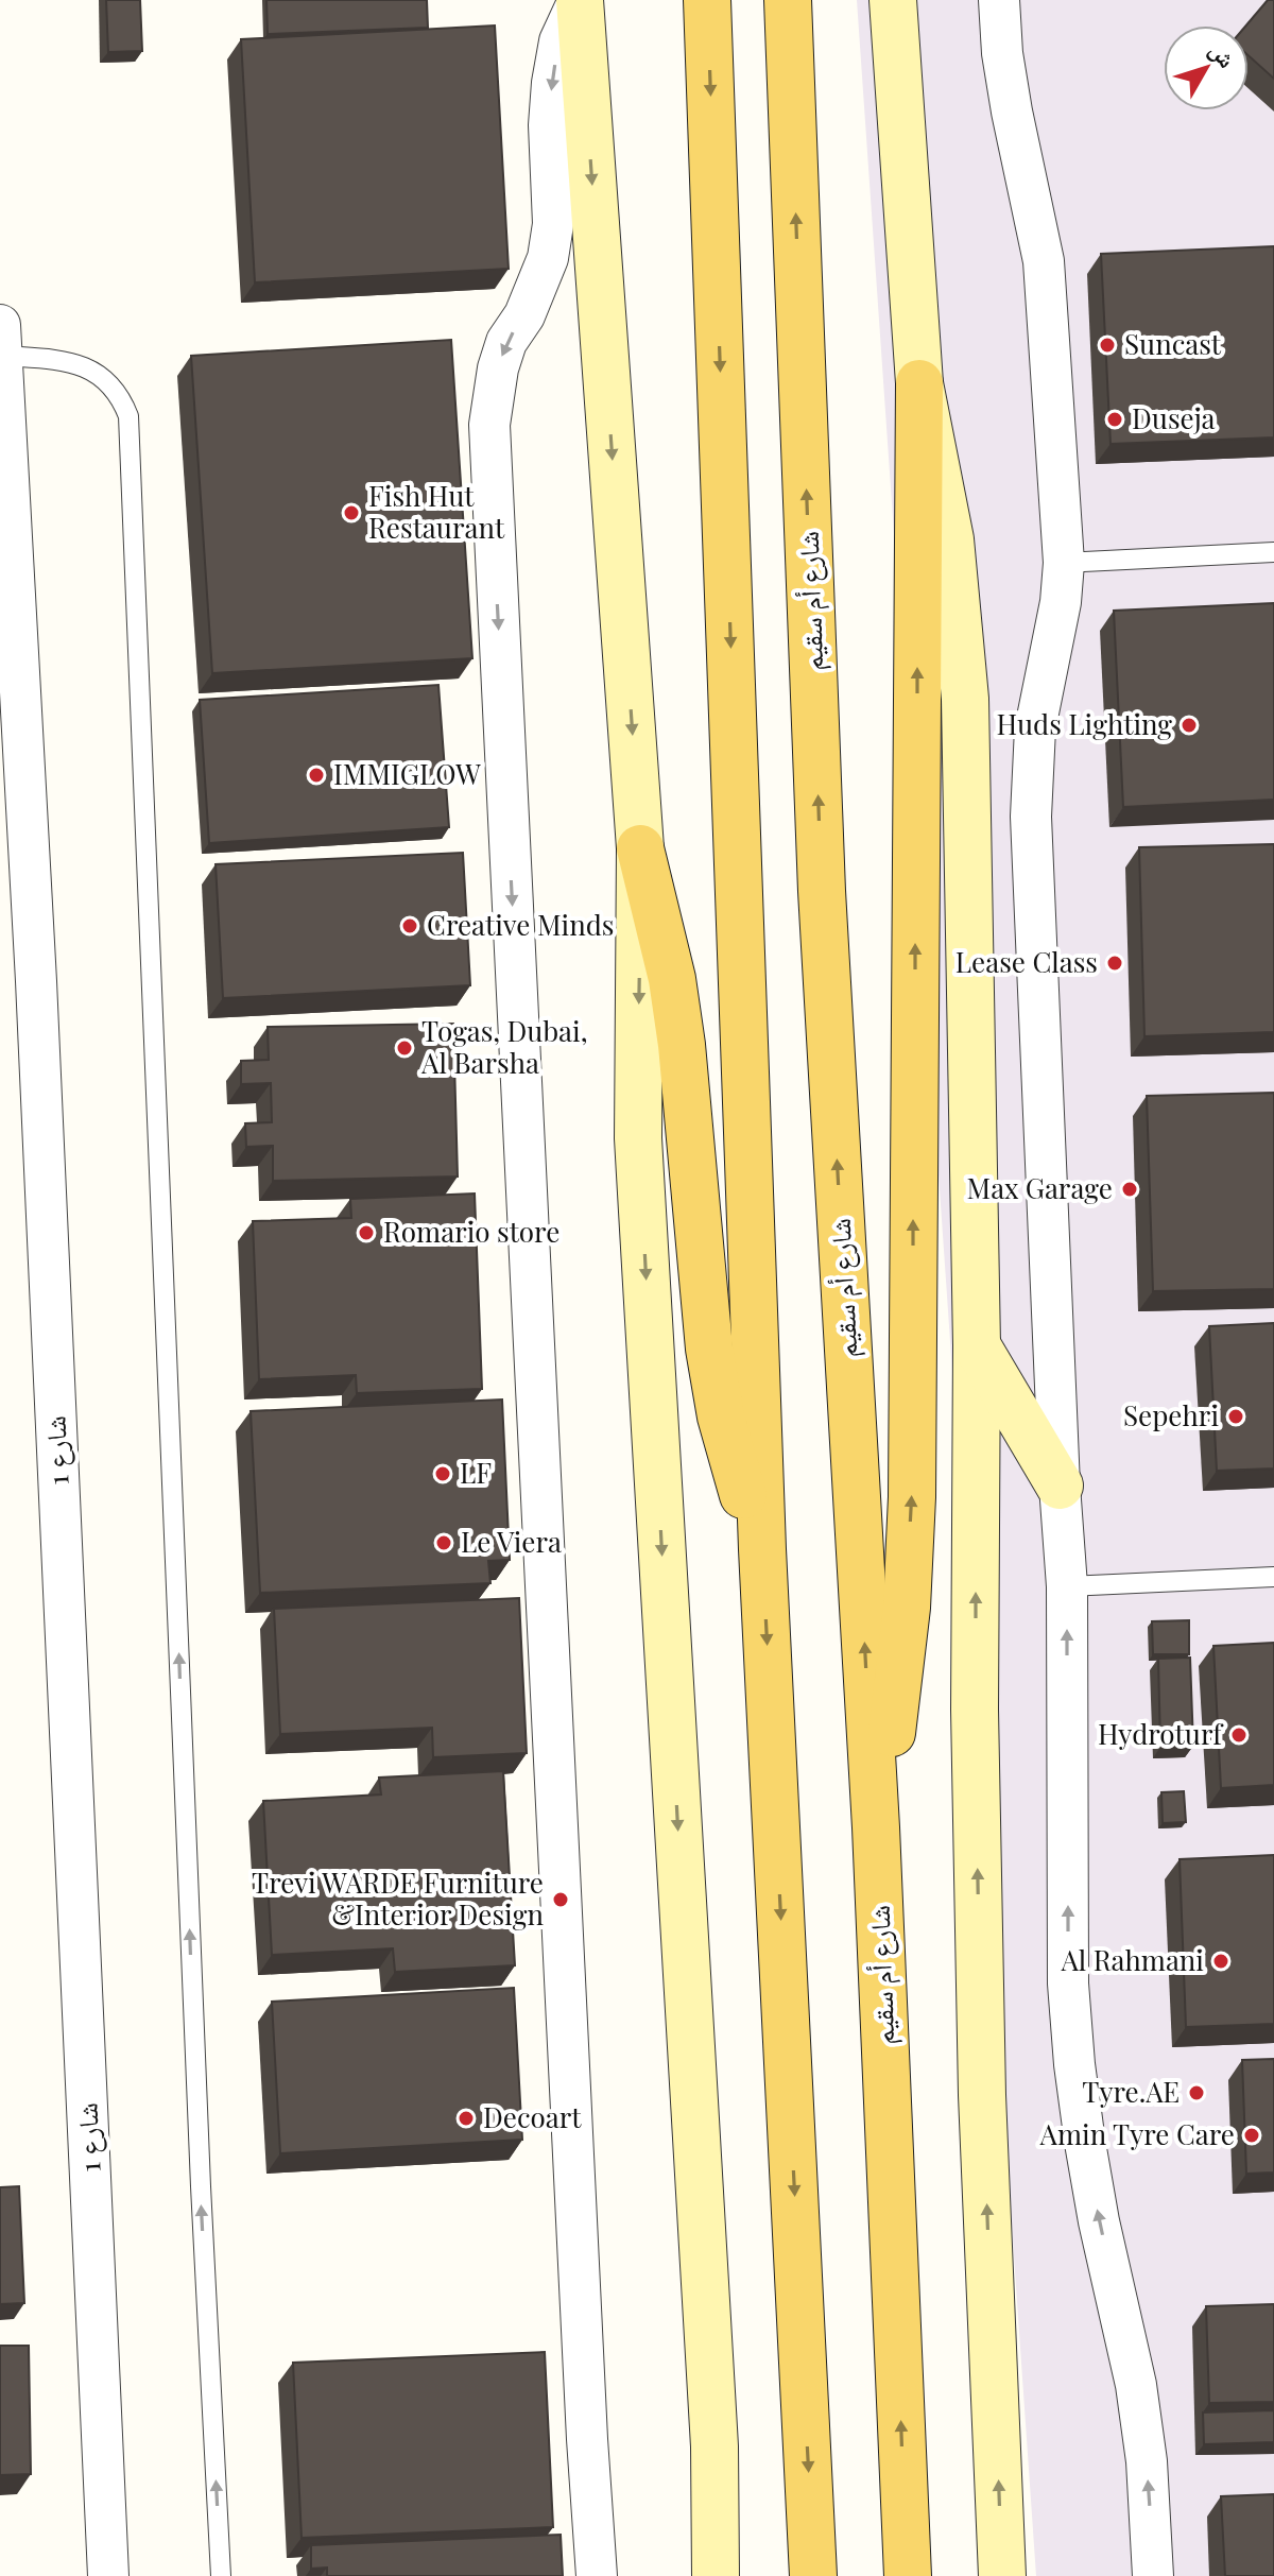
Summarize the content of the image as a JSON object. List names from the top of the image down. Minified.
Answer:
{"streets":{"main road":["شارع أم سقيم"],"street":["شارع 1"]},"places":["Suncast","Duseja","Fish Hut Restaurant","Huds Lighting","IMMIGLOW","Creative Minds","Lease Class","Togas, Dubai, Al Barsha","Max Garage","Romario store","Sepehri","LF","Le Viera","Hydroturf","Trevi WARDE Furniture &Interior Design","Al Rahmani","Tyre.AE","Decoart","Amin Tyre Care"],"north":"top right"}
